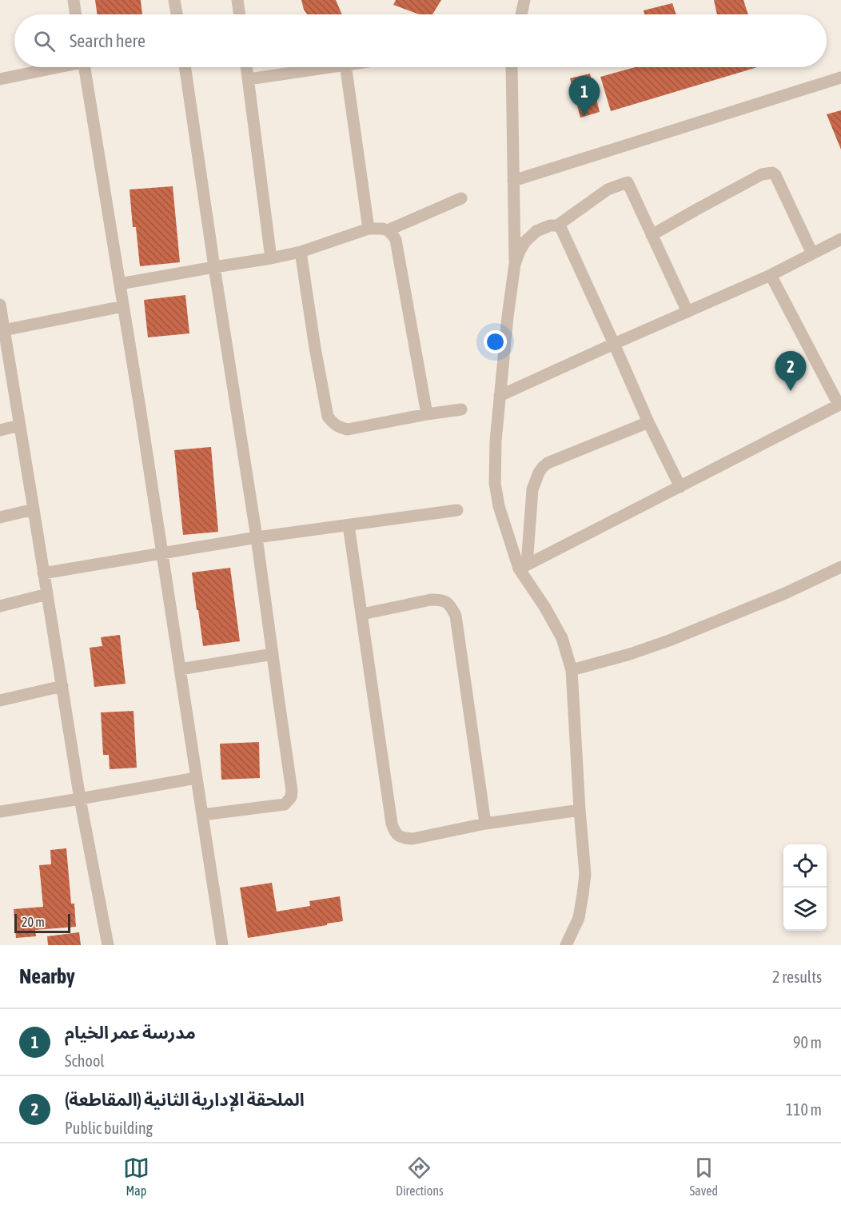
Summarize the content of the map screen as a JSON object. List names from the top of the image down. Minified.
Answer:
{"scale_bar":"20 m","page":{"search":"Search here","pins":["1","2"],"scale":"20 m","heading":["Nearby","2 results"],"list":[{"mark":"1","name":"مدرسة عمر الخيام","note":"School","value":"90 m"},{"mark":"2","name":"الملحقة الإدارية الثانية (المقاطعة)","note":"Public building","value":"110 m"}],"nav":["Map","Directions","Saved"]}}
